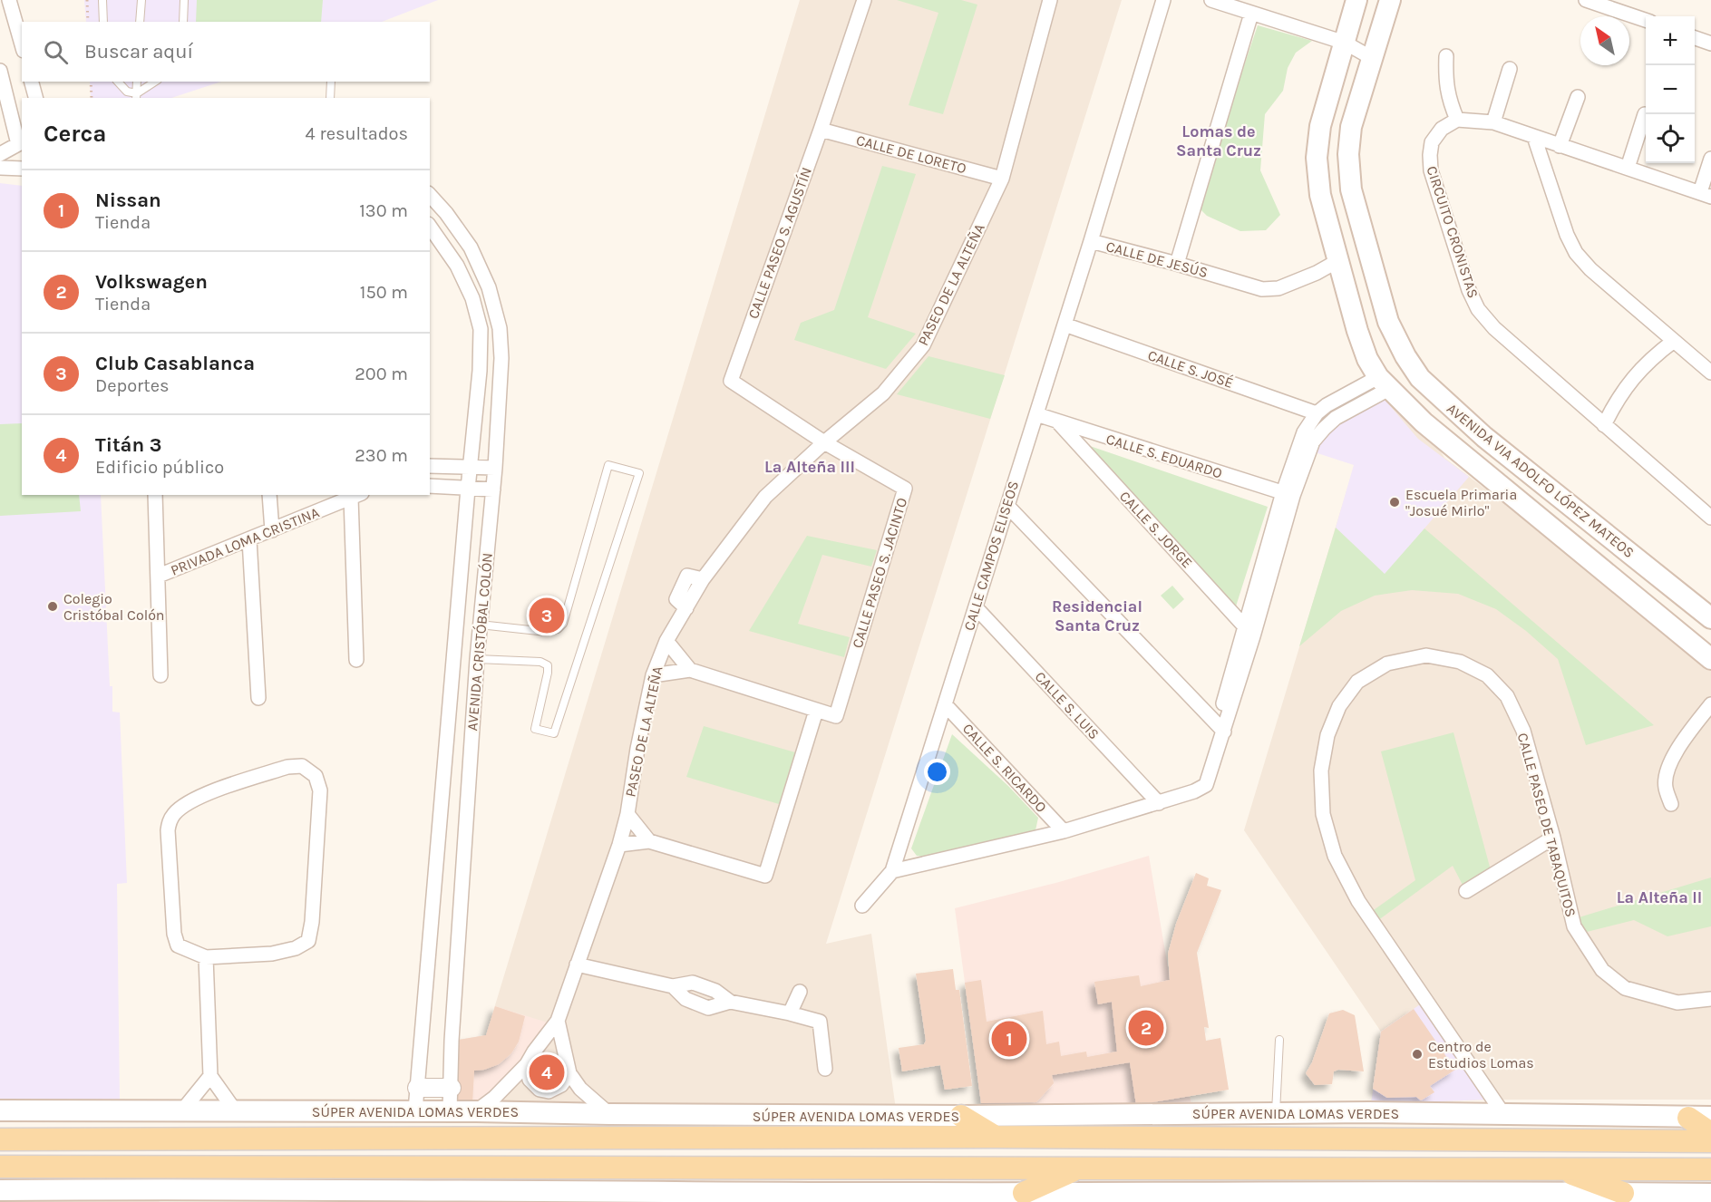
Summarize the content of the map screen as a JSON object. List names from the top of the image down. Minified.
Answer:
{"streets":{"main road":["AVENIDA VIA ADOLFO LÓPEZ MATEOS","SÚPER AVENIDA LOMAS VERDES"],"street":["CALLE DE LORETO","CIRCUITO CRONISTAS","CALLE PASEO S. AGUSTÍN","CALLE DE JESÚS","PASEO DE LA ALTEÑA","CALLE S. JOSÉ","CALLE S. EDUARDO","CALLE S. JORGE","PRIVADA LOMA CRISTINA","CALLE CAMPOS ELISEOS","CALLE PASEO S. JACINTO","AVENIDA CRISTÓBAL COLÓN","CALLE S. LUIS","CALLE S. RICARDO","CALLE PASEO DE TABAQUITOS"]},"crossings":[["CALLE DE LORETO","CALLE PASEO S. AGUSTÍN"],["CALLE DE LORETO","PASEO DE LA ALTEÑA"],["CALLE PASEO S. AGUSTÍN","PASEO DE LA ALTEÑA"],["CALLE PASEO S. AGUSTÍN","CALLE PASEO S. JACINTO"],["CALLE DE JESÚS","AVENIDA VIA ADOLFO LÓPEZ MATEOS"],["CALLE DE JESÚS","CALLE CAMPOS ELISEOS"],["PASEO DE LA ALTEÑA","CALLE PASEO S. JACINTO"],["PASEO DE LA ALTEÑA","SÚPER AVENIDA LOMAS VERDES"],["CALLE S. JOSÉ","CALLE CAMPOS ELISEOS"],["CALLE S. EDUARDO","CALLE S. JORGE"],["CALLE S. EDUARDO","CALLE CAMPOS ELISEOS"],["CALLE CAMPOS ELISEOS","CALLE S. LUIS"],["CALLE CAMPOS ELISEOS","CALLE S. RICARDO"],["AVENIDA CRISTÓBAL COLÓN","SÚPER AVENIDA LOMAS VERDES"],["CALLE PASEO DE TABAQUITOS","SÚPER AVENIDA LOMAS VERDES"]],"districts":["Lomas de Santa Cruz","La Alteña III","Residencial Santa Cruz","La Alteña II"],"places":["Escuela Primaria \"Josué Mirlo\"","Colegio Cristóbal Colón","Centro de Estudios Lomas"],"north":"top left","page":{"map_buttons":["+","−"],"search":"Buscar aquí","heading":["Cerca","4 resultados"],"list":[{"mark":"1","name":"Nissan","note":"Tienda","value":"130 m"},{"mark":"2","name":"Volkswagen","note":"Tienda","value":"150 m"},{"mark":"3","name":"Club Casablanca","note":"Deportes","value":"200 m"},{"mark":"4","name":"Titán 3","note":"Edificio público","value":"230 m"}],"pins":["3","2","1","4"]}}
